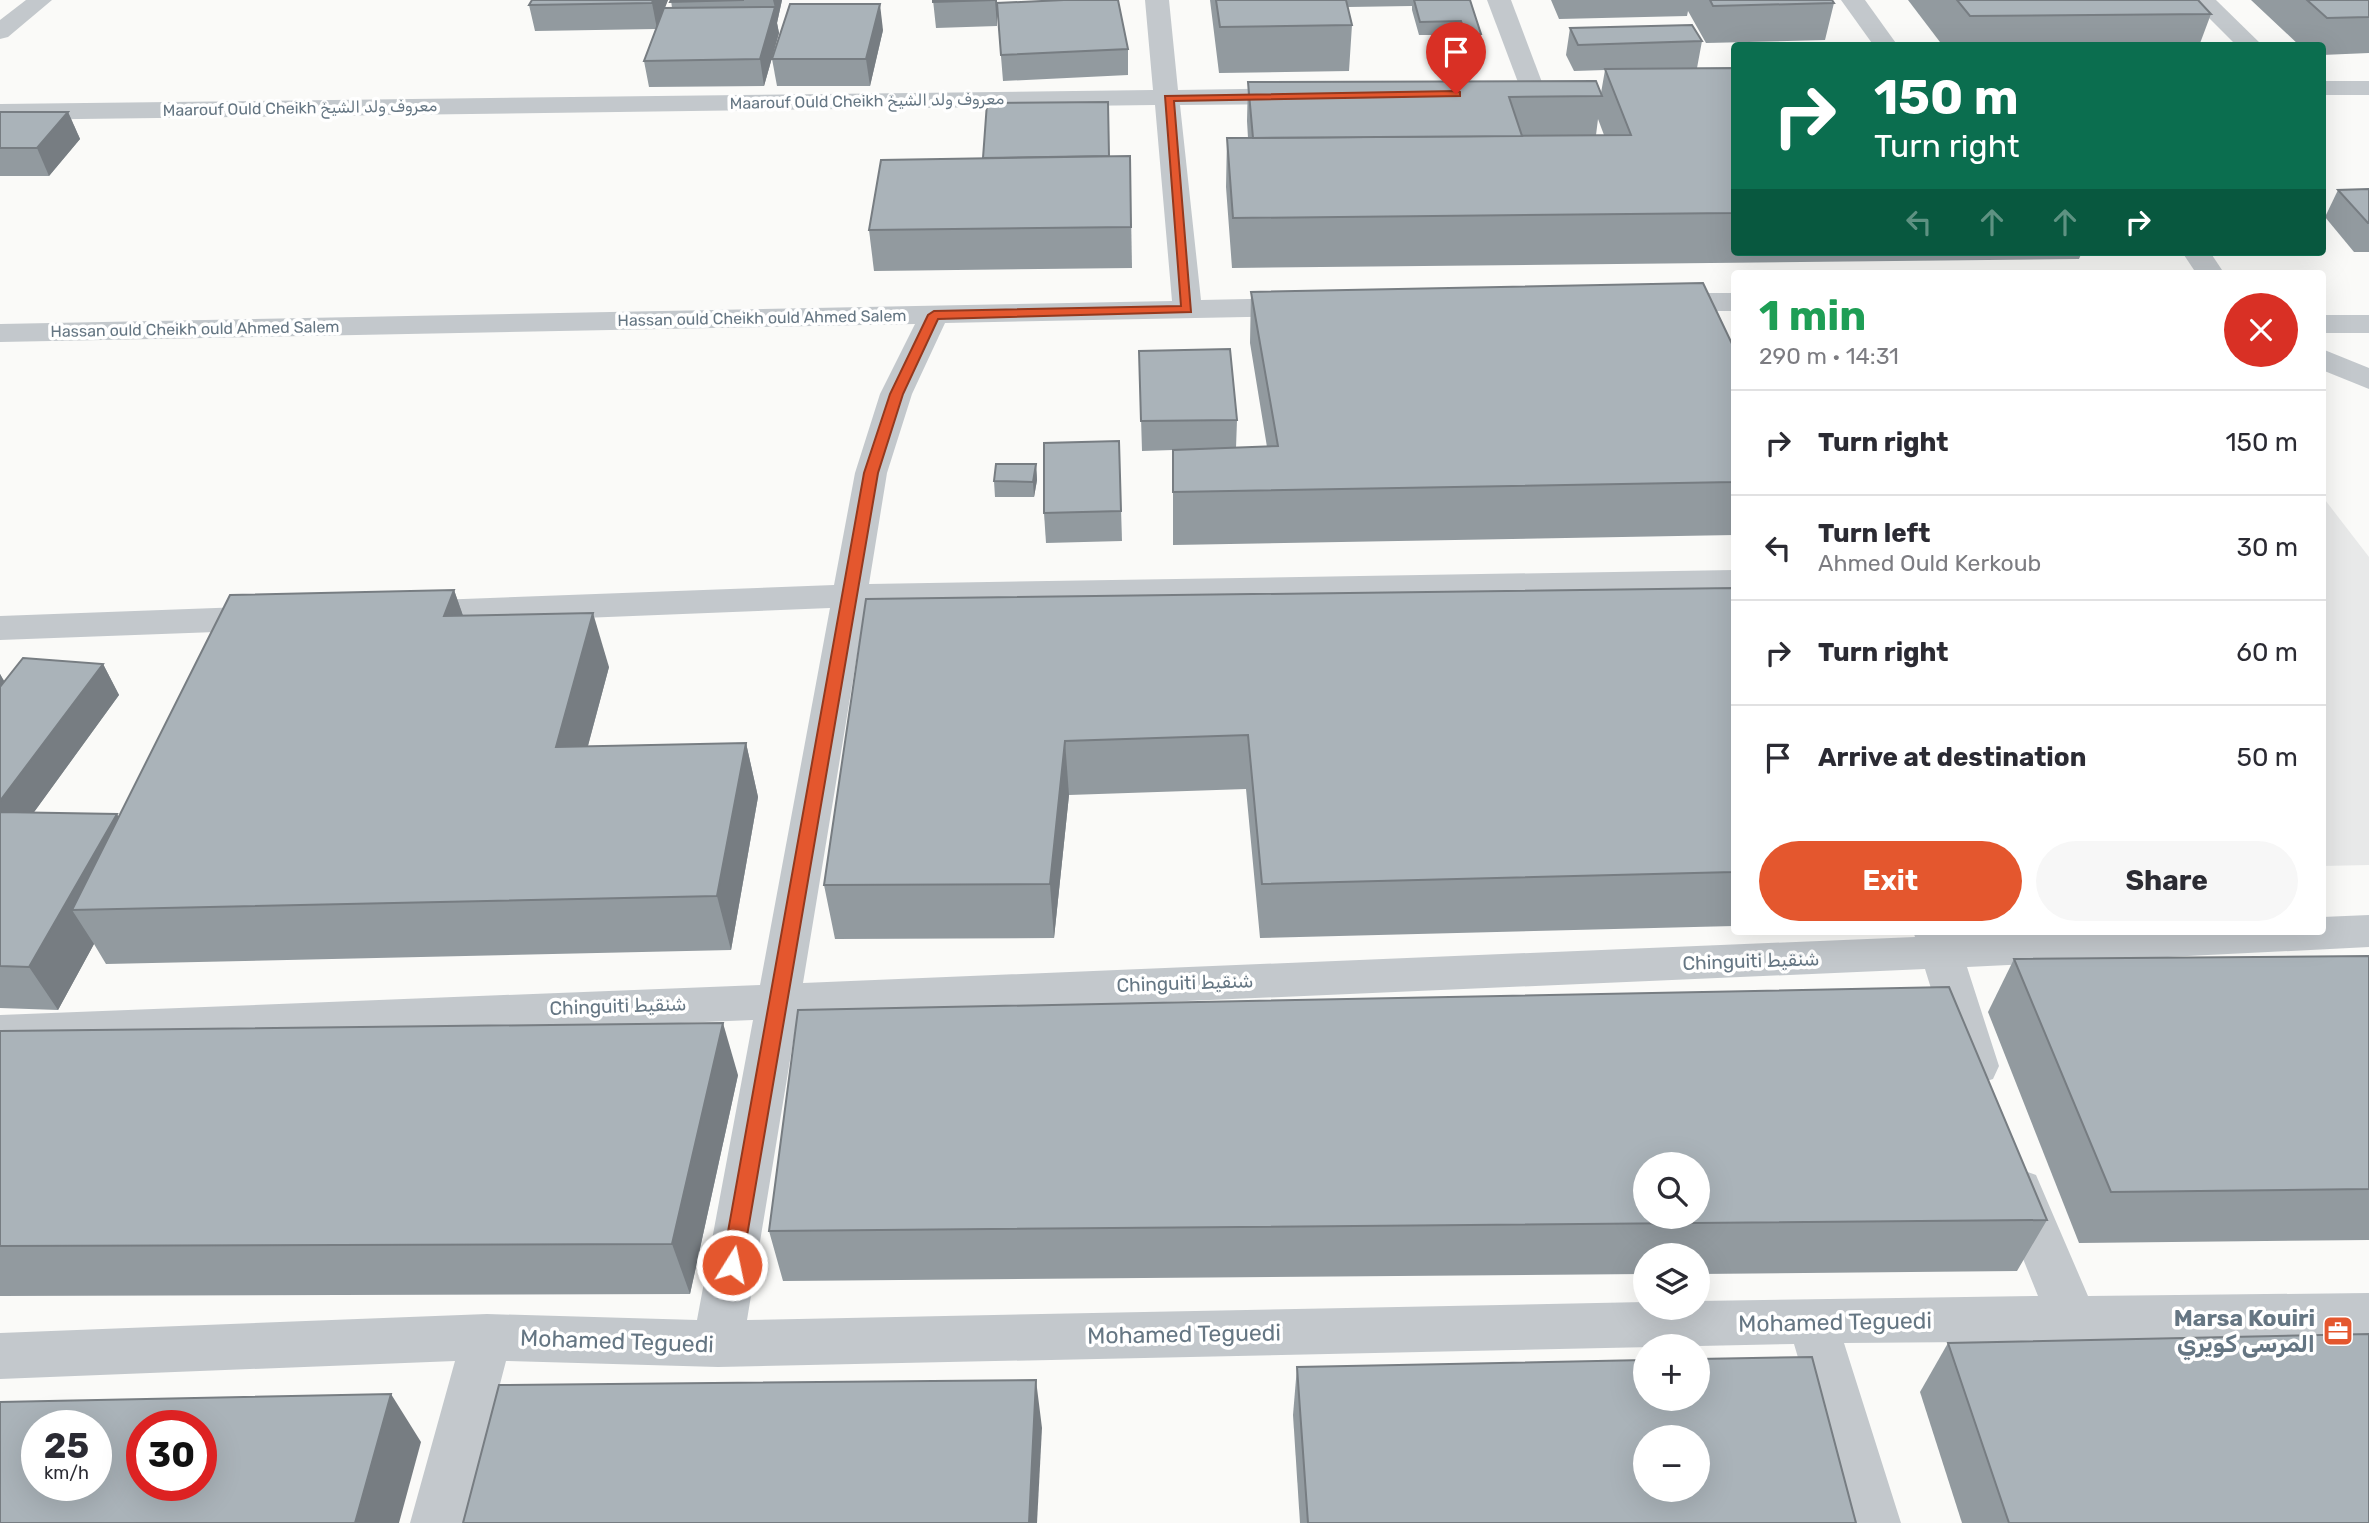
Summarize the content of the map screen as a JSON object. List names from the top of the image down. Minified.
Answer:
{"streets":{"street":["Maarouf Ould Cheikh معروف ولد الشيخ","Hassan ould Cheikh ould Ahmed Salem","Chinguiti شنقيط","Mohamed Teguedi"]},"places":{"office":["Marsa Kouiri المرسى كويري"]},"page":{"turn":["150 m","Turn right"],"heading":["1 min","290 m · 14:31"],"list":[{"name":"Turn right","value":"150 m"},{"name":"Turn left","note":"Ahmed Ould Kerkoub","value":"30 m"},{"name":"Turn right","value":"60 m"},{"name":"Arrive at destination","value":"50 m"}],"buttons":["Exit","Share"],"map_buttons":["+","−"],"speed":"25 km/h","limit":"30"}}
